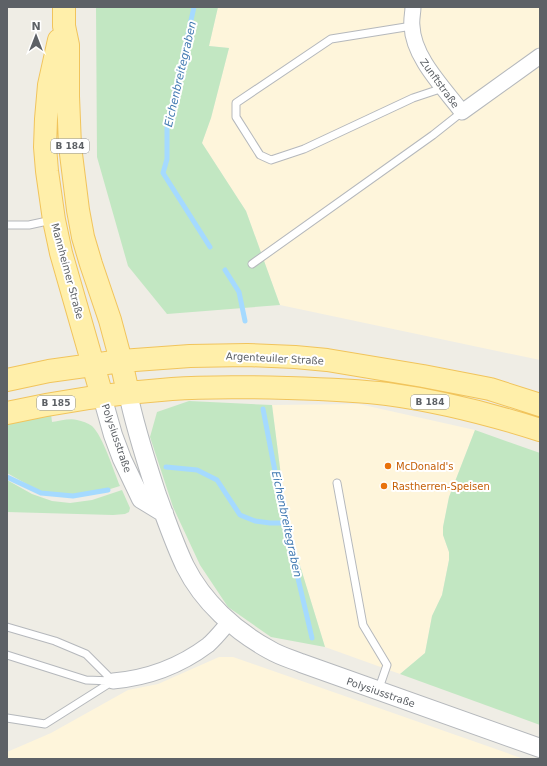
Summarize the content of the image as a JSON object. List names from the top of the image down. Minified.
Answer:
{"streets":{"main road":["B 184","Mannheimer Straße","Argenteuiler Straße","B 185"],"street":["Zunftstraße","Polysiusstraße"]},"crossings":[["B 184","Mannheimer Straße"],["B 184","B 185"],["B 184","Polysiusstraße"],["Mannheimer Straße","Argenteuiler Straße"],["Mannheimer Straße","B 185"],["Mannheimer Straße","Polysiusstraße"],["B 185","Polysiusstraße"]],"water":["Eichenbreitegraben"],"places":["McDonald's","Rastherren-Speisen"],"north":"top"}
